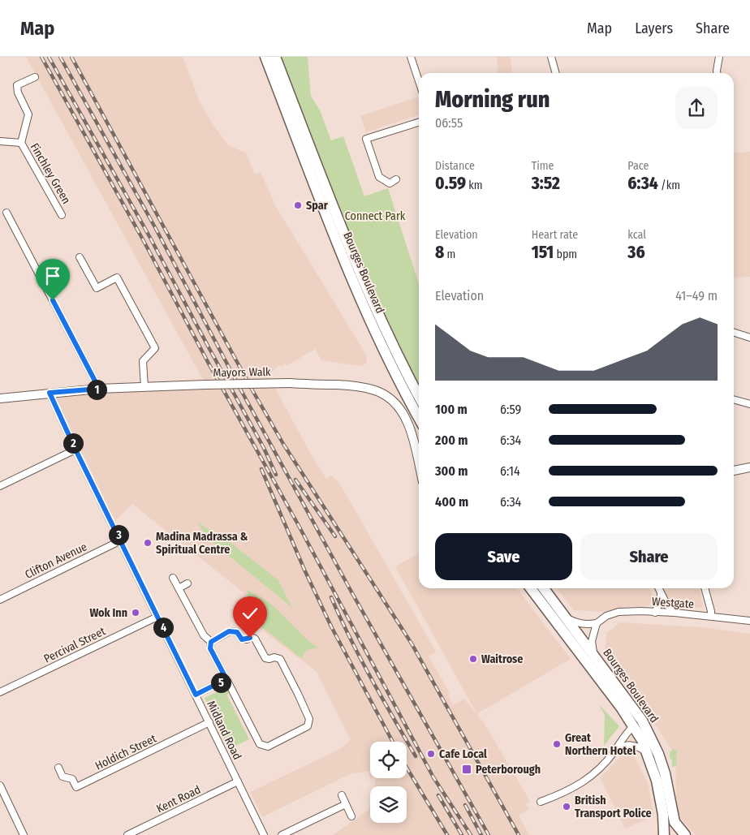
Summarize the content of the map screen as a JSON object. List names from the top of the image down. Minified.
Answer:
{"streets":{"main road":["Bourges Boulevard"],"street":["Finchley Green","Mayors Walk","Clifton Avenue","Westgate","Percival Street","Midland Road","Holdich Street","Kent Road"]},"crossings":[["Mayors Walk","Midland Road"],["Clifton Avenue","Midland Road"],["Percival Street","Midland Road"],["Midland Road","Holdich Street"],["Midland Road","Kent Road"]],"parks":["Connect Park"],"places":{"other":["Spar","Madina Madrassa & Spiritual Centre","Wok Inn","Waitrose","Great Northern Hotel","Cafe Local","British Transport Police"],"transit":["Peterborough"]},"page":{"header":"Map","nav":["Map","Layers","Share"],"heading":["Morning run","06:55"],"stats":[["Distance","0.59 km"],["Time","3:52"],["Pace","6:34 /km"],["Elevation","8 m"],["Heart rate","151 bpm"],["kcal","36"]],"chart":["Elevation","41–49 m"],"pins":["1","2","3","4","5"],"list":[{"name":"100 m","note":"6:59"},{"name":"200 m","note":"6:34"},{"name":"300 m","note":"6:14"},{"name":"400 m","note":"6:34"}],"buttons":["Save","Share"]}}
